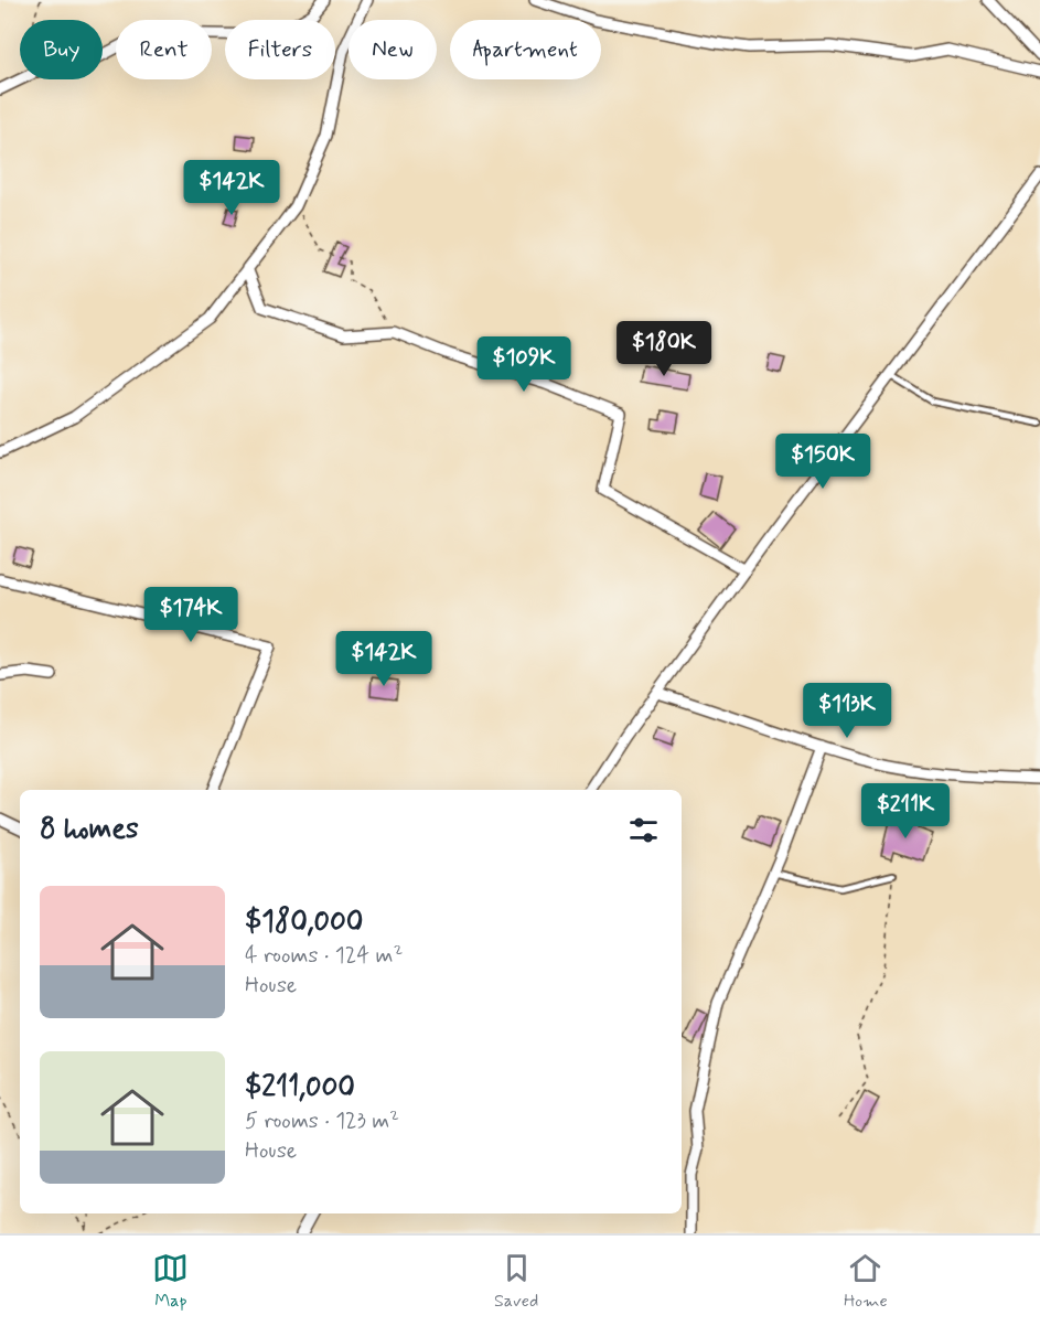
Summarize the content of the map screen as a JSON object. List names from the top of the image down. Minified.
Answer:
{"page":{"chip":["Buy","Rent","Filters","New","Apartment"],"price":["$142K","$180K","$109K","$150K","$174K","$142K","$113K","$211K"],"heading":"8 homes","list":[{"name":"$180,000","note":"4 rooms · 124 m² · House"},{"name":"$211,000","note":"5 rooms · 123 m² · House"}],"tabs":["Map","Saved","Home"]}}
